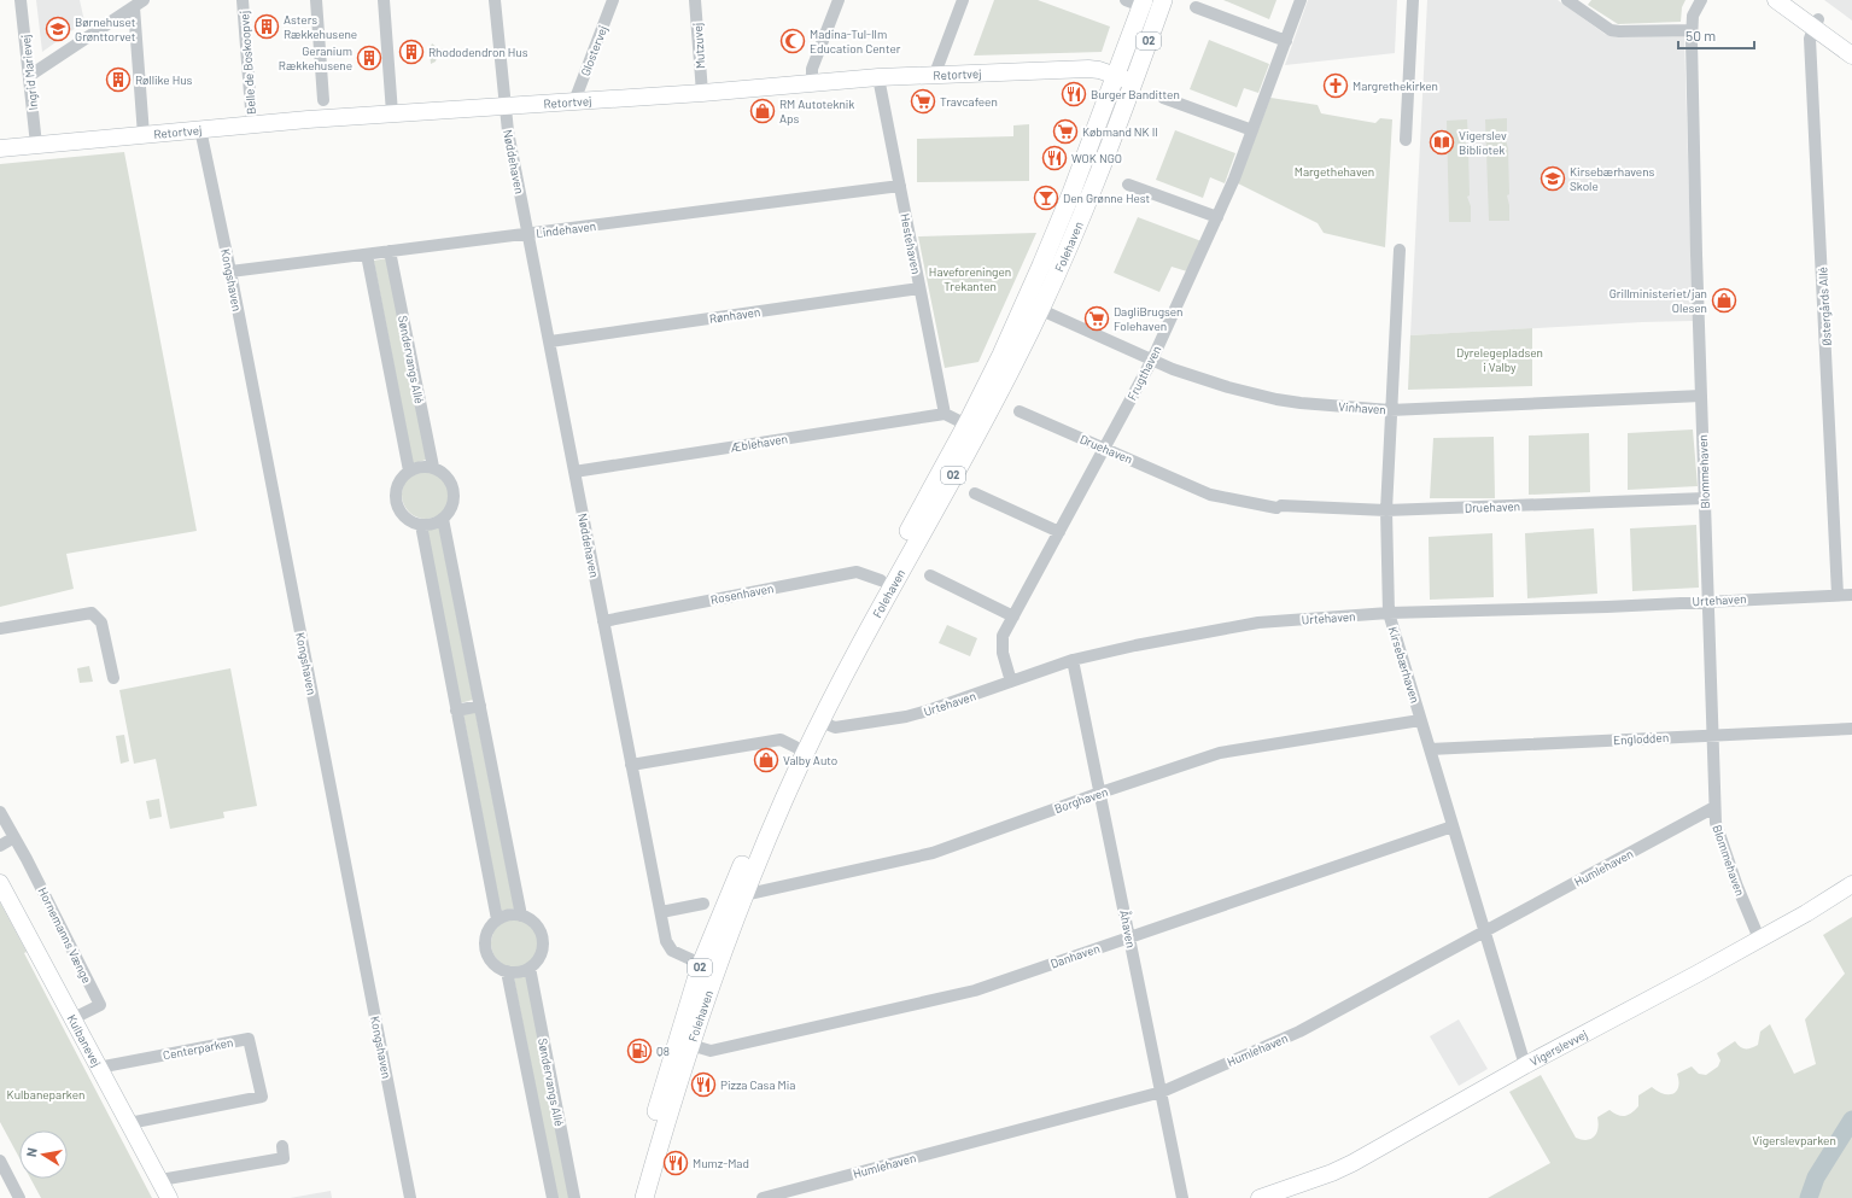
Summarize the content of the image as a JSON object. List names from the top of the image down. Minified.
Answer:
{"streets":{"main road":["O2","Folehaven"],"street":["Mutzuvej","Glostervej","Belle de Boskoopvej","Ingrid Marievej","Retortvej","Nøddehaven","Lindehaven","Hestehaven","Kongshaven","Østergårds Allé","Rønhaven","Søndervangs Allé","Frugthaven","Vinhaven","Æblehaven","Druehaven","Blommehaven","Rosenhaven","Urtehaven","Kirsebærhaven","Englodden","Borghaven","Humlehaven","Åhaven","Hornemanns Vænge","Danhaven","Kulbanevej","Vigerslevvej","Centerparken"]},"crossings":[["Mutzuvej","Retortvej"],["Glostervej","Retortvej"],["Belle de Boskoopvej","Retortvej"],["Ingrid Marievej","Retortvej"],["Retortvej","Nøddehaven"],["Retortvej","Hestehaven"],["Retortvej","Folehaven"],["Retortvej","Kongshaven"],["Nøddehaven","Lindehaven"],["Nøddehaven","Folehaven"],["Nøddehaven","Rønhaven"],["Nøddehaven","Æblehaven"],["Nøddehaven","Rosenhaven"],["Lindehaven","Hestehaven"],["Lindehaven","Kongshaven"],["Lindehaven","Søndervangs Allé"],["Hestehaven","Rønhaven"],["Hestehaven","Æblehaven"],["Folehaven","Vinhaven"],["Folehaven","Rosenhaven"],["Folehaven","Urtehaven"],["Folehaven","Borghaven"],["Folehaven","Danhaven"],["Østergårds Allé","Urtehaven"],["Frugthaven","Vinhaven"],["Frugthaven","Druehaven"],["Frugthaven","Urtehaven"],["Vinhaven","Blommehaven"],["Vinhaven","Kirsebærhaven"],["Druehaven","Blommehaven"],["Druehaven","Kirsebærhaven"],["Blommehaven","Urtehaven"],["Blommehaven","Englodden"],["Blommehaven","Humlehaven"],["Blommehaven","Vigerslevvej"],["Urtehaven","Kirsebærhaven"],["Urtehaven","Åhaven"],["Kirsebærhaven","Englodden"],["Kirsebærhaven","Borghaven"],["Kirsebærhaven","Humlehaven"],["Kirsebærhaven","Danhaven"],["Kirsebærhaven","Vigerslevvej"],["Borghaven","Åhaven"],["Humlehaven","Åhaven"],["Åhaven","Danhaven"],["Hornemanns Vænge","Kulbanevej"],["Kulbanevej","Centerparken"]],"parks":["Margethehaven","Haveforeningen Trekanten","Dyrelegepladsen i Valby","Kulbaneparken","Vigerslevparken"],"places":{"building":["Asters Rækkehusene","Rhododendron Hus","Geranium Rækkehusene","Røllike Hus"],"school or university":["Børnehuset Grønttorvet","Kirsebærhavens Skole"],"mosque":["Madina-Tul-Ilm Education Center"],"church":["Margrethekirken"],"restaurant":["Burger Banditten","WOK NGO","Pizza Casa Mia","Mumz-Mad"],"supermarket":["Travcafeen","Købmand NK II","DagliBrugsen Folehaven"],"shop":["RM Autoteknik Aps","Grillministeriet/jan Olesen","Valby Auto"],"library":["Vigerslev Bibliotek"],"bar":["Den Grønne Hest"],"fuel station":["Q8"]},"scale_bar":"50 m","north":"left"}
